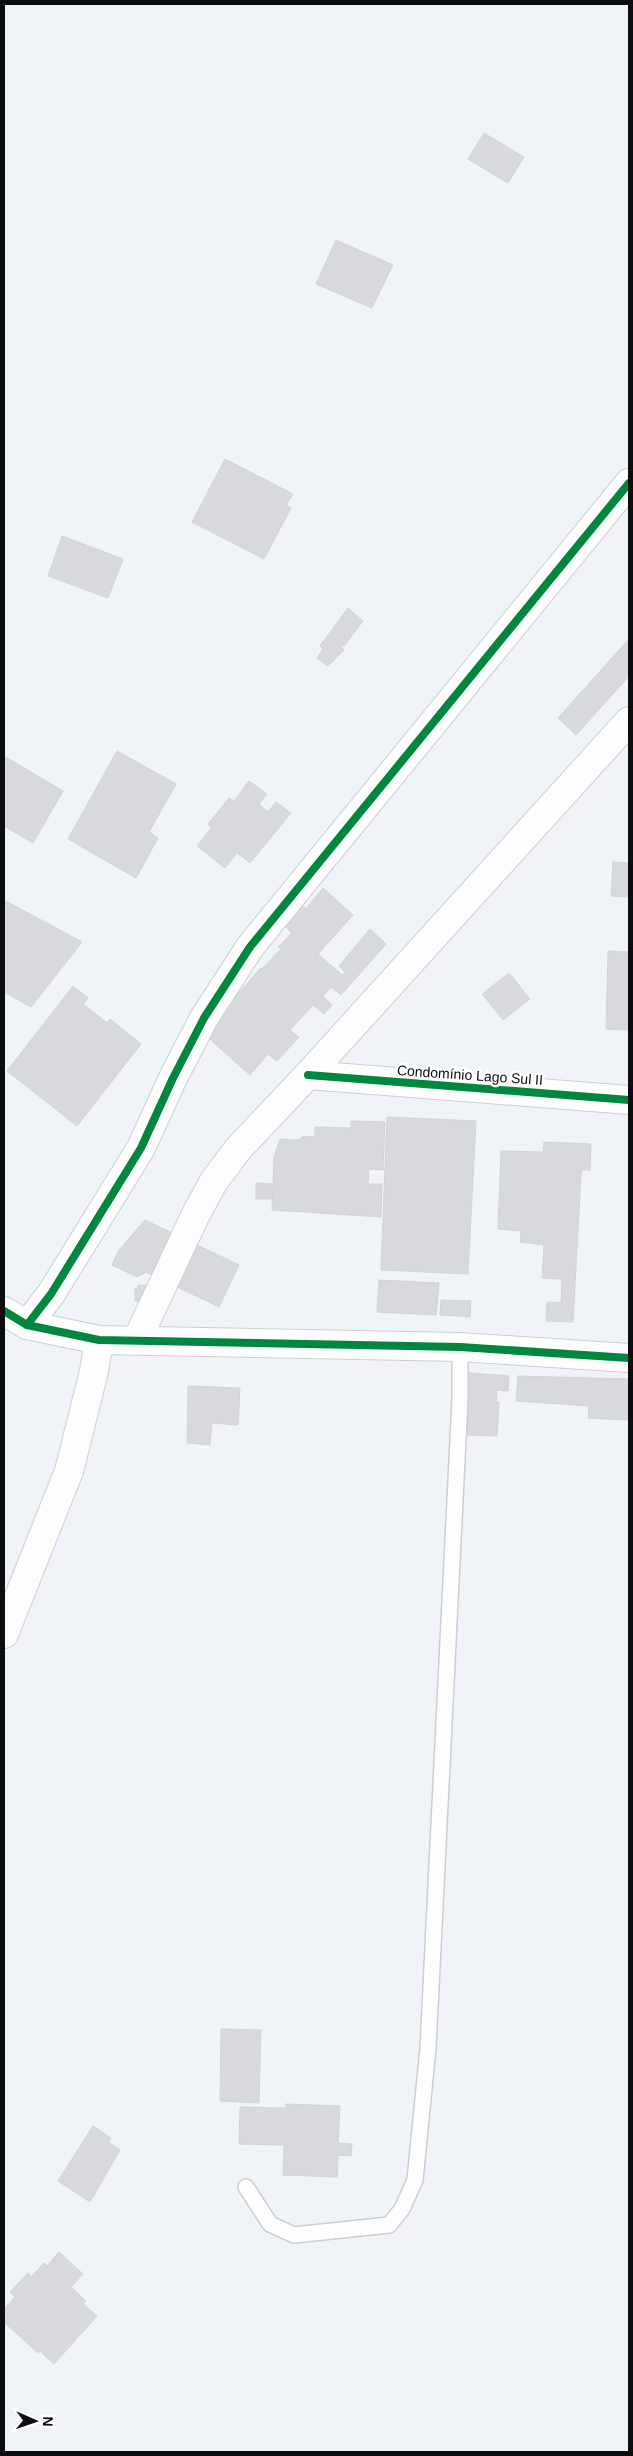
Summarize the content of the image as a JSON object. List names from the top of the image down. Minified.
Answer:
{"streets":{"street":["Condomínio Lago Sul II"]},"north":"right"}
